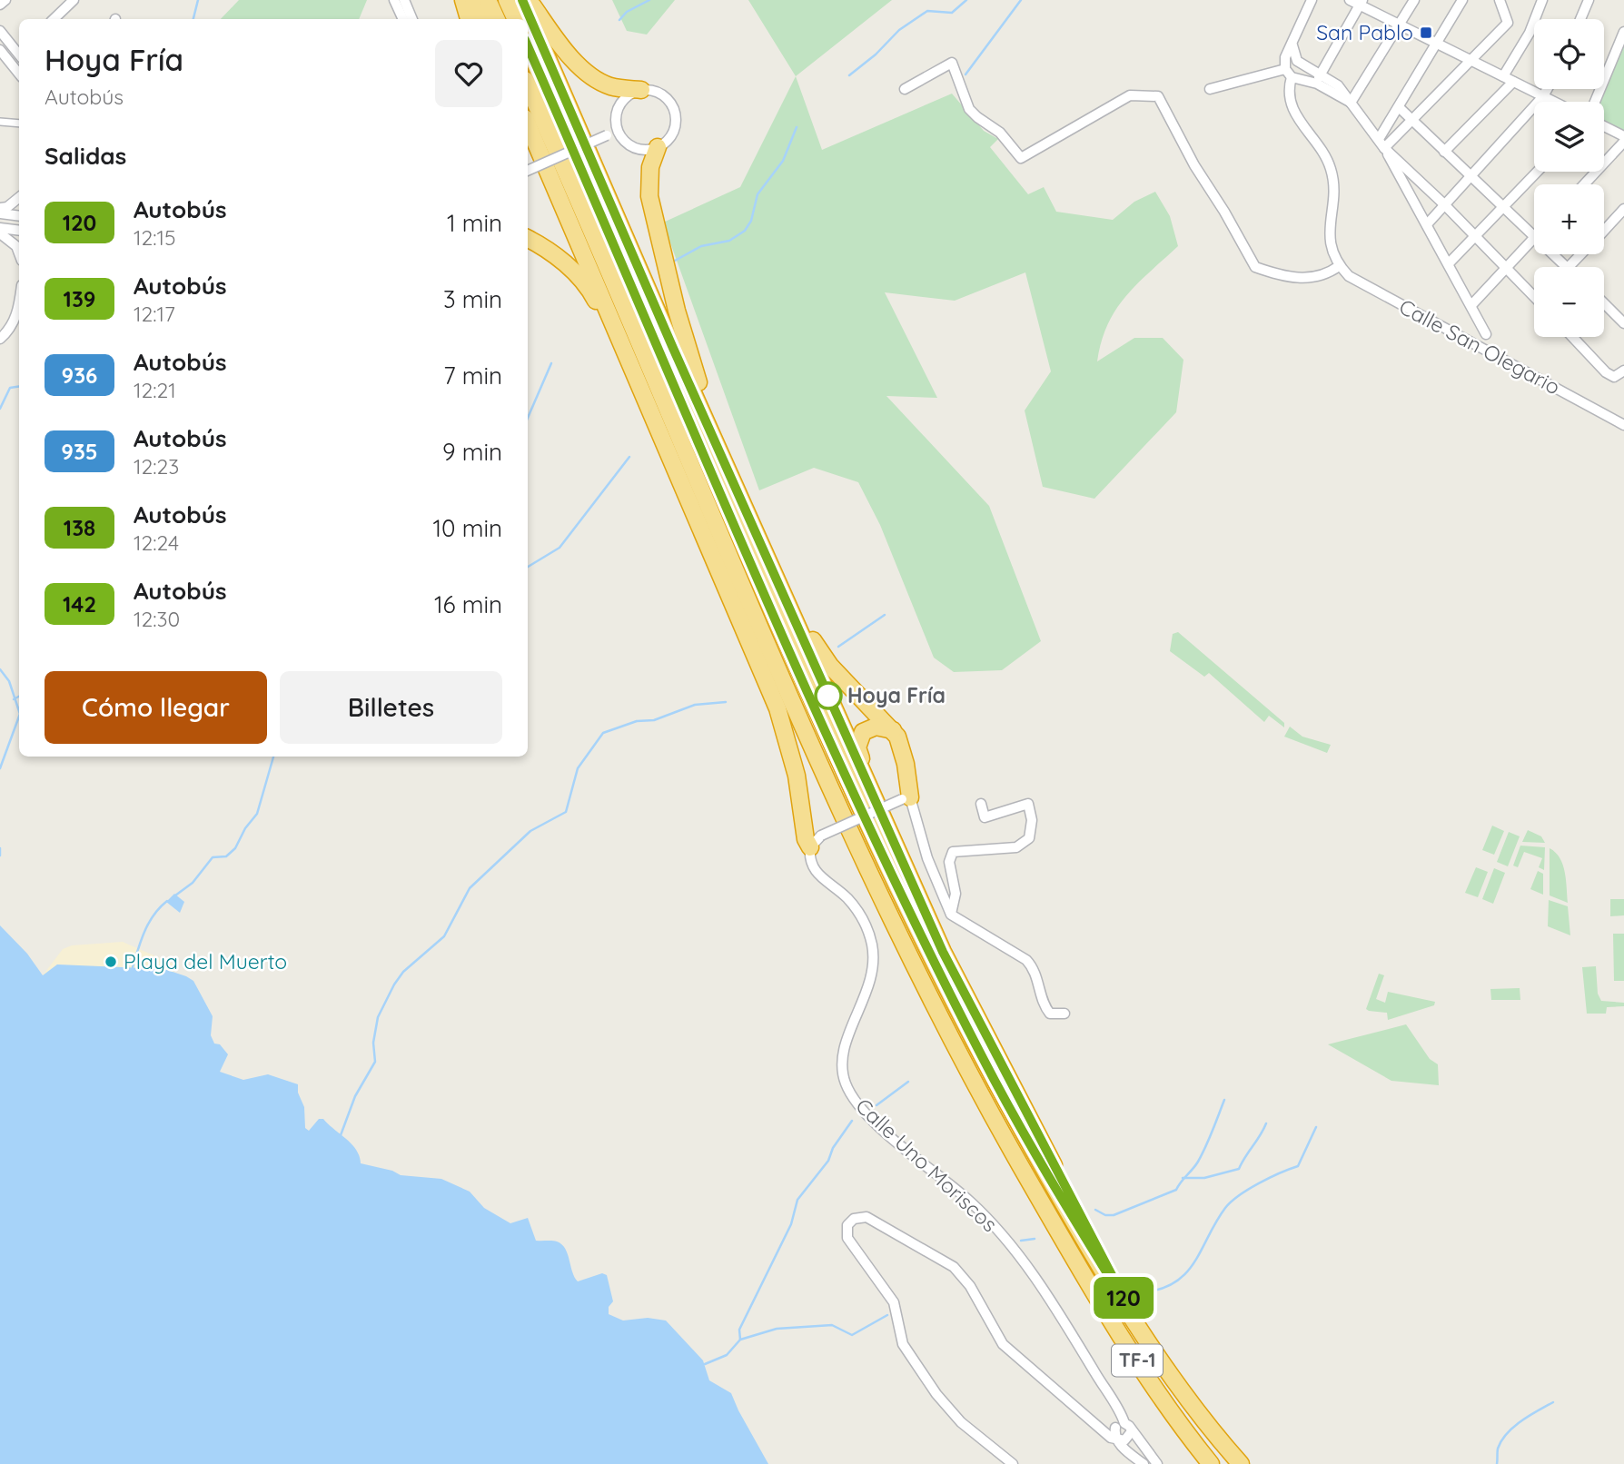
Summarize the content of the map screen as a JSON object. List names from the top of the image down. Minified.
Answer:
{"streets":{"highway":["TF-1"],"street":["Calle San Olegario","Calle Uno Moriscos"]},"places":{"transit":["San Pablo"],"other":["Hoya Fría","Playa del Muerto"]},"lines":["bus line 120"],"page":{"on_map":"120","map_buttons":["+","−"],"heading":[["Hoya Fría","Autobús"],"Salidas"],"list":[{"mark":"120","name":"Autobús","note":"12:15","value":"1 min"},{"mark":"139","name":"Autobús","note":"12:17","value":"3 min"},{"mark":"936","name":"Autobús","note":"12:21","value":"7 min"},{"mark":"935","name":"Autobús","note":"12:23","value":"9 min"},{"mark":"138","name":"Autobús","note":"12:24","value":"10 min"},{"mark":"142","name":"Autobús","note":"12:30","value":"16 min"}],"buttons":["Cómo llegar","Billetes"]}}
